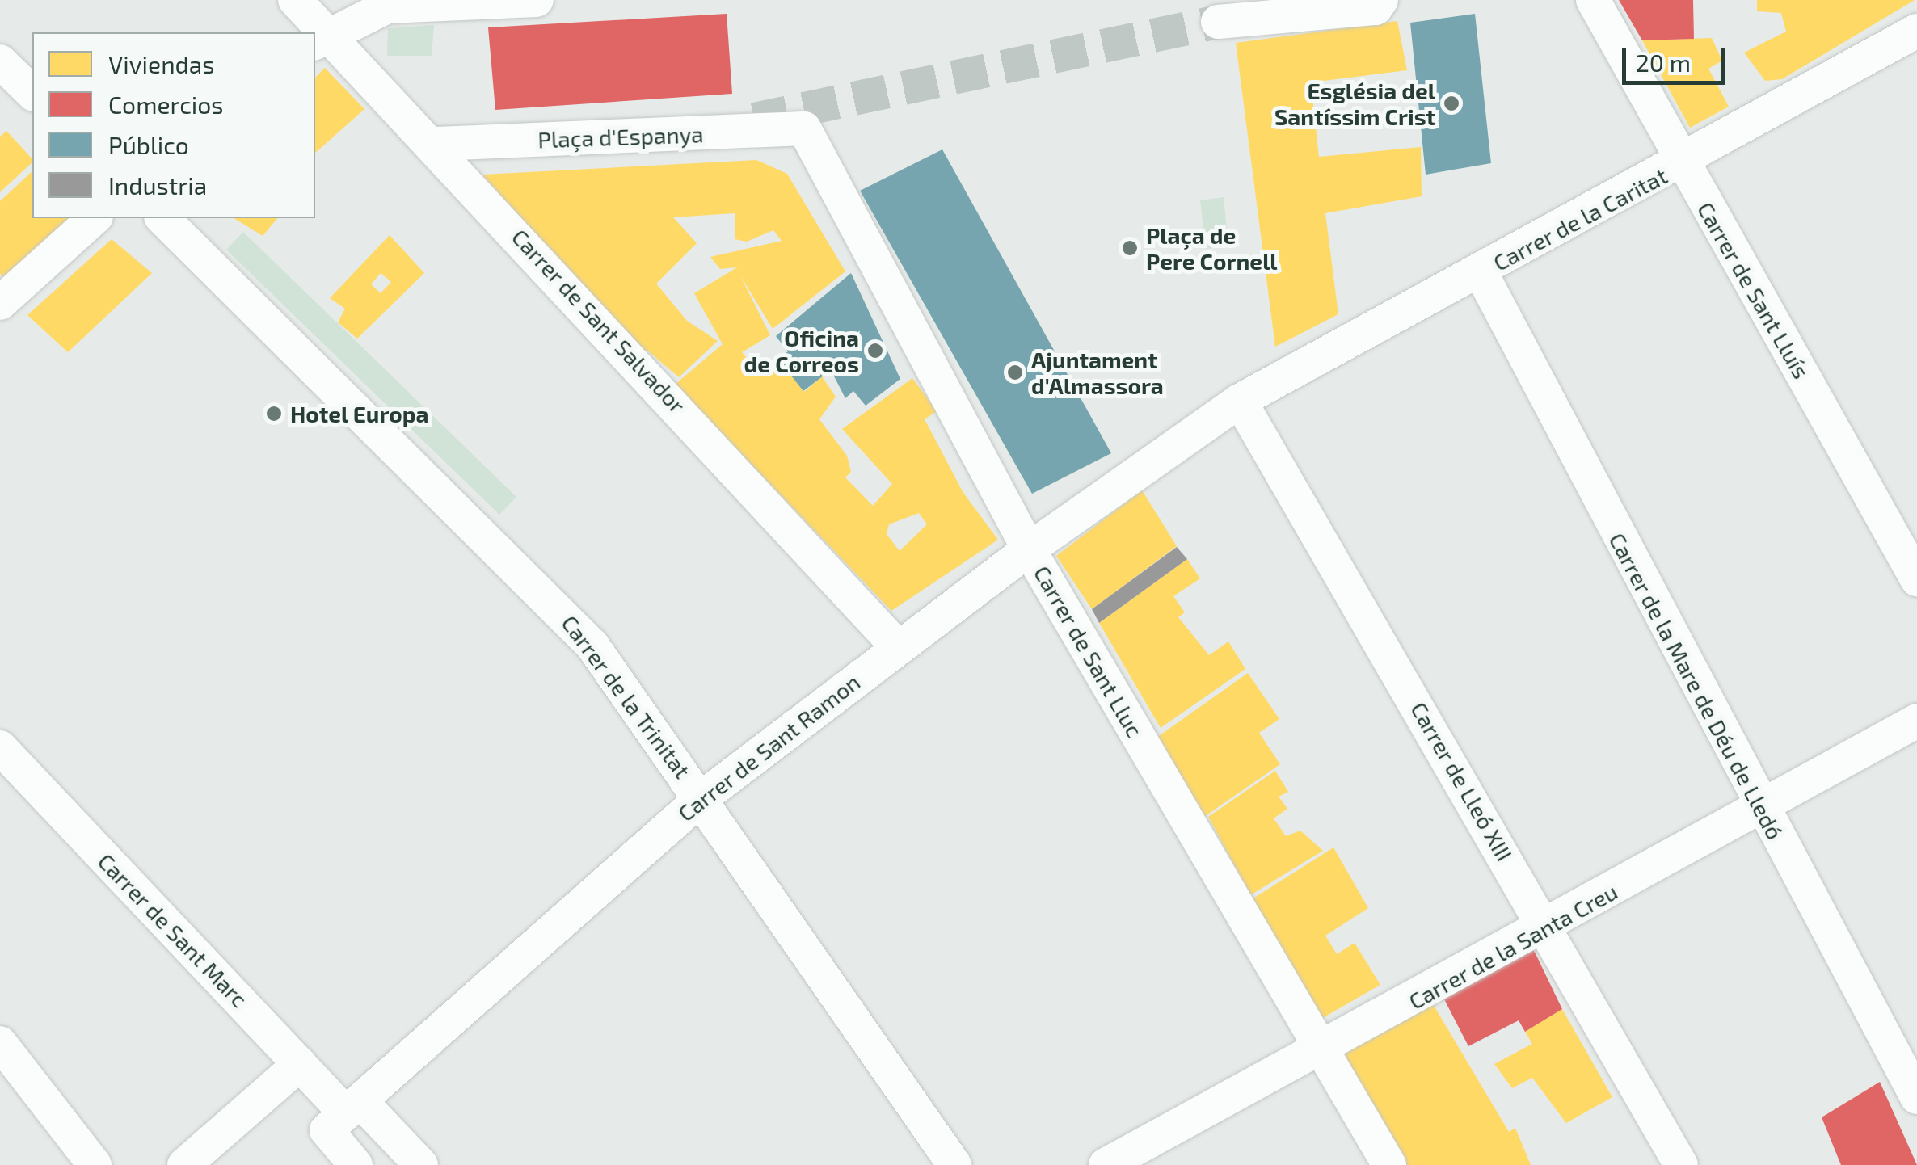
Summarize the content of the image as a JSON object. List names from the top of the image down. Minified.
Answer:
{"streets":{"street":["Plaça d'Espanya","Carrer de la Caritat","Carrer de Sant Lluís","Carrer de Sant Salvador","Carrer de Sant Lluc","Carrer de la Mare de Déu de Lledó","Carrer de la Trinitat","Carrer de Sant Ramon","Carrer de Lleó XIII","Carrer de Sant Marc","Carrer de la Santa Creu"]},"crossings":[["Plaça d'Espanya","Carrer de Sant Salvador"],["Plaça d'Espanya","Carrer de Sant Lluc"],["Carrer de la Caritat","Carrer de Sant Lluís"],["Carrer de la Caritat","Carrer de la Mare de Déu de Lledó"],["Carrer de la Caritat","Carrer de Sant Ramon"],["Carrer de la Caritat","Carrer de Lleó XIII"],["Carrer de Sant Salvador","Carrer de Sant Ramon"],["Carrer de Sant Lluc","Carrer de Sant Ramon"],["Carrer de Sant Lluc","Carrer de la Santa Creu"],["Carrer de la Mare de Déu de Lledó","Carrer de la Santa Creu"],["Carrer de la Trinitat","Carrer de Sant Ramon"],["Carrer de Sant Ramon","Carrer de Lleó XIII"],["Carrer de Sant Ramon","Carrer de Sant Marc"],["Carrer de Lleó XIII","Carrer de la Santa Creu"]],"places":["Església del Santíssim Crist","Plaça de Pere Cornell","Oficina de Correos","Ajuntament d'Almassora","Hotel Europa"],"legend":["Viviendas","Comercios","Público","Industria"],"scale_bar":"20 m"}
